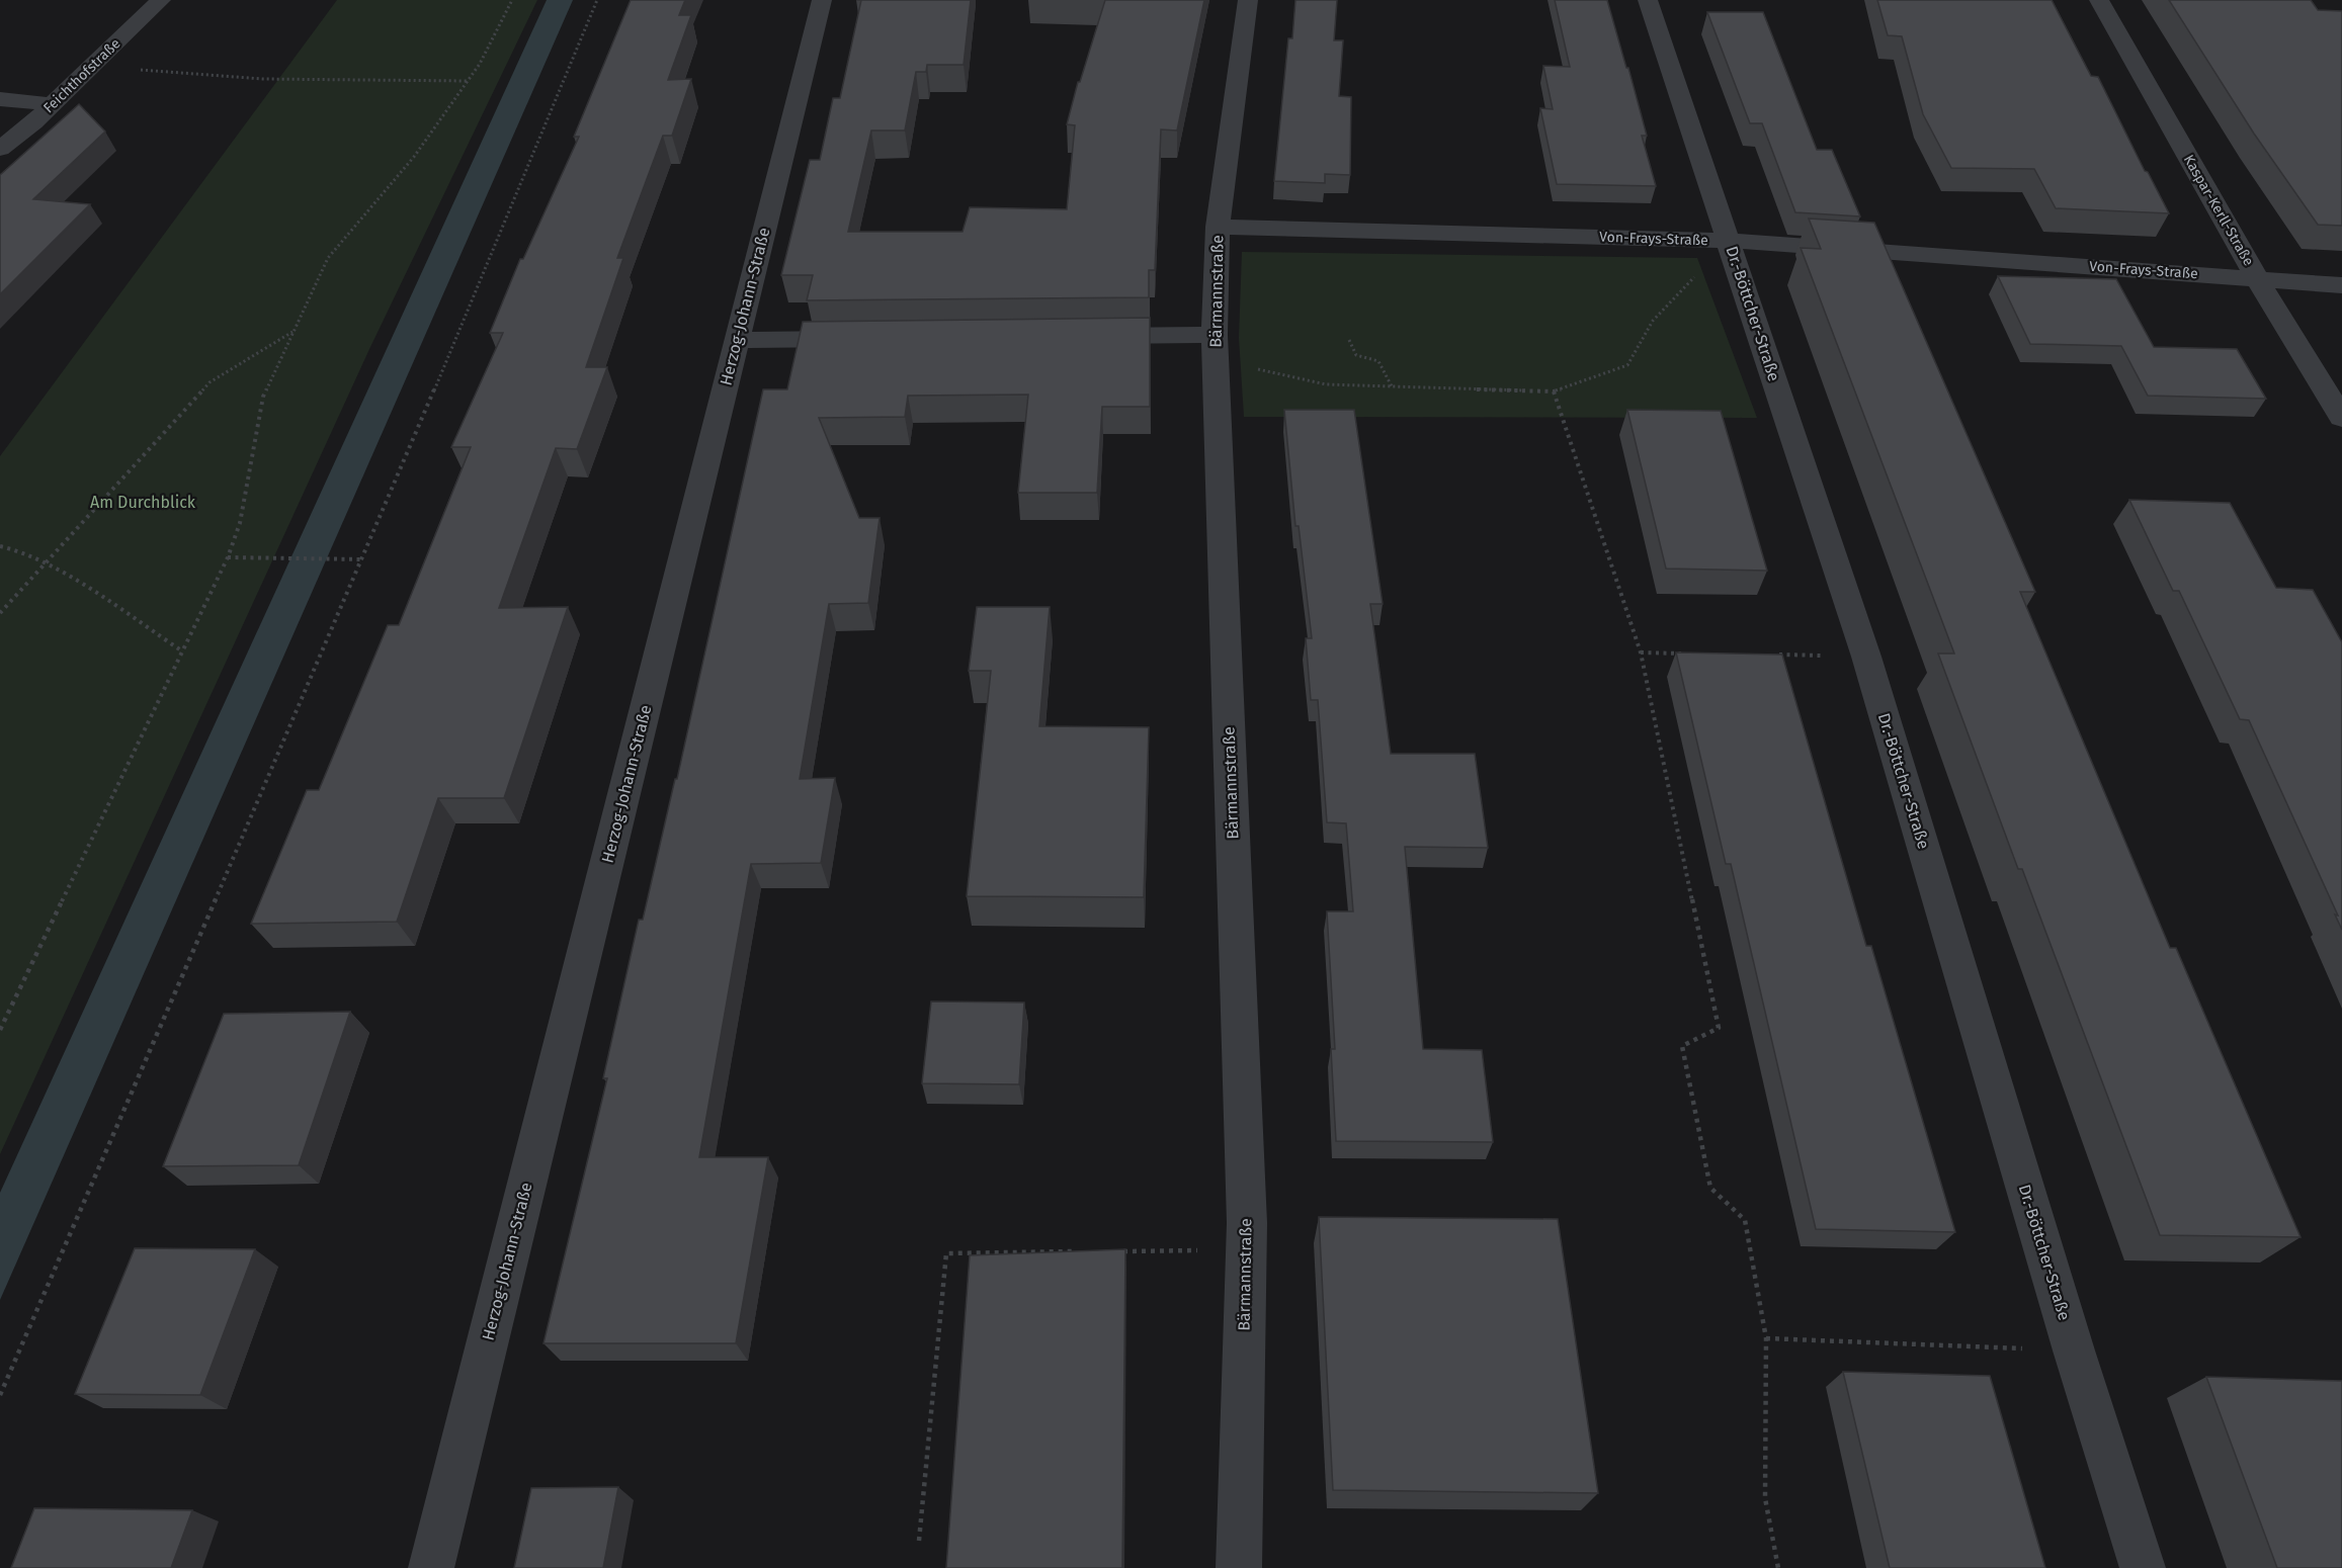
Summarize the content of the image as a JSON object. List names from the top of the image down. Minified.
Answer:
{"streets":{"street":["Feichthofstraße","Kaspar-Kerll-Straße","Von-Frays-Straße","Bärmannstraße","Herzog-Johann-Straße","Dr.-Böttcher-Straße"]},"crossings":[["Kaspar-Kerll-Straße","Von-Frays-Straße"],["Von-Frays-Straße","Bärmannstraße"],["Von-Frays-Straße","Dr.-Böttcher-Straße"]],"parks":["Am Durchblick"]}
